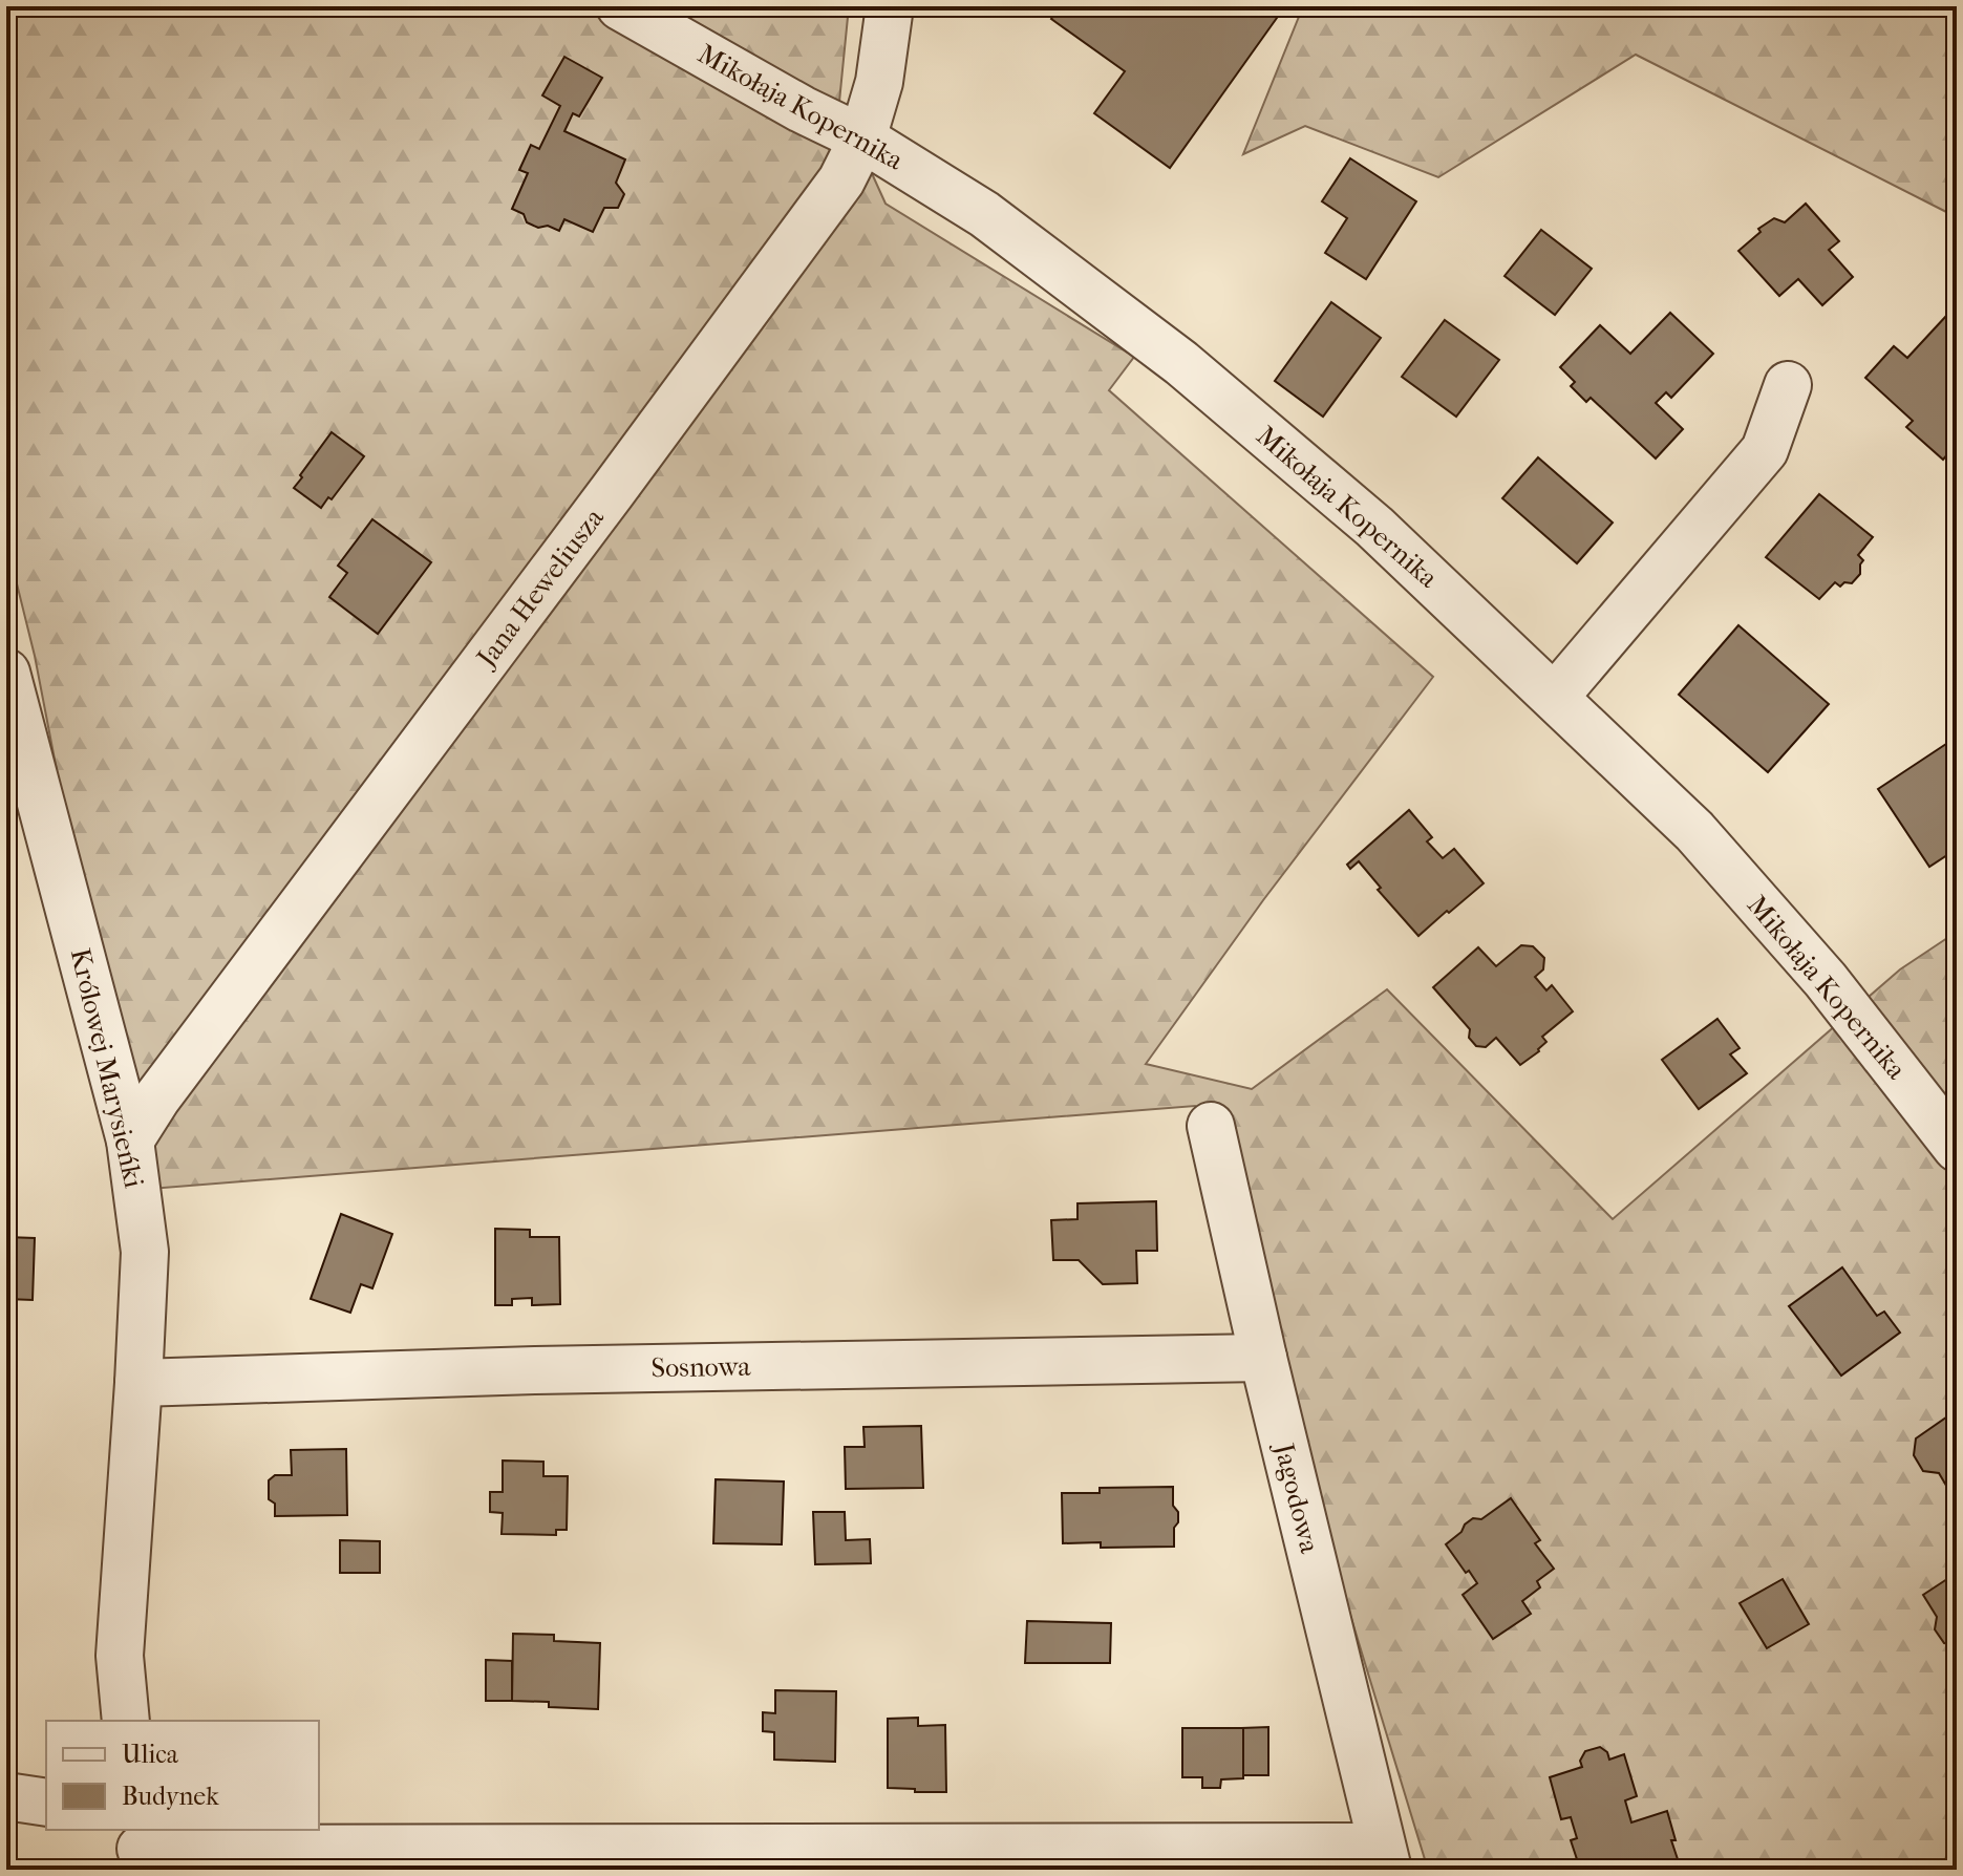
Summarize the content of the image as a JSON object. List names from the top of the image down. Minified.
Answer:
{"streets":{"street":["Mikołaja Kopernika","Jana Heweliusza","Królowej Marysieńki","Sosnowa","Jagodowa"]},"crossings":[["Mikołaja Kopernika","Jana Heweliusza"],["Jana Heweliusza","Królowej Marysieńki"],["Królowej Marysieńki","Sosnowa"],["Sosnowa","Jagodowa"]],"legend":["Ulica","Budynek"]}
